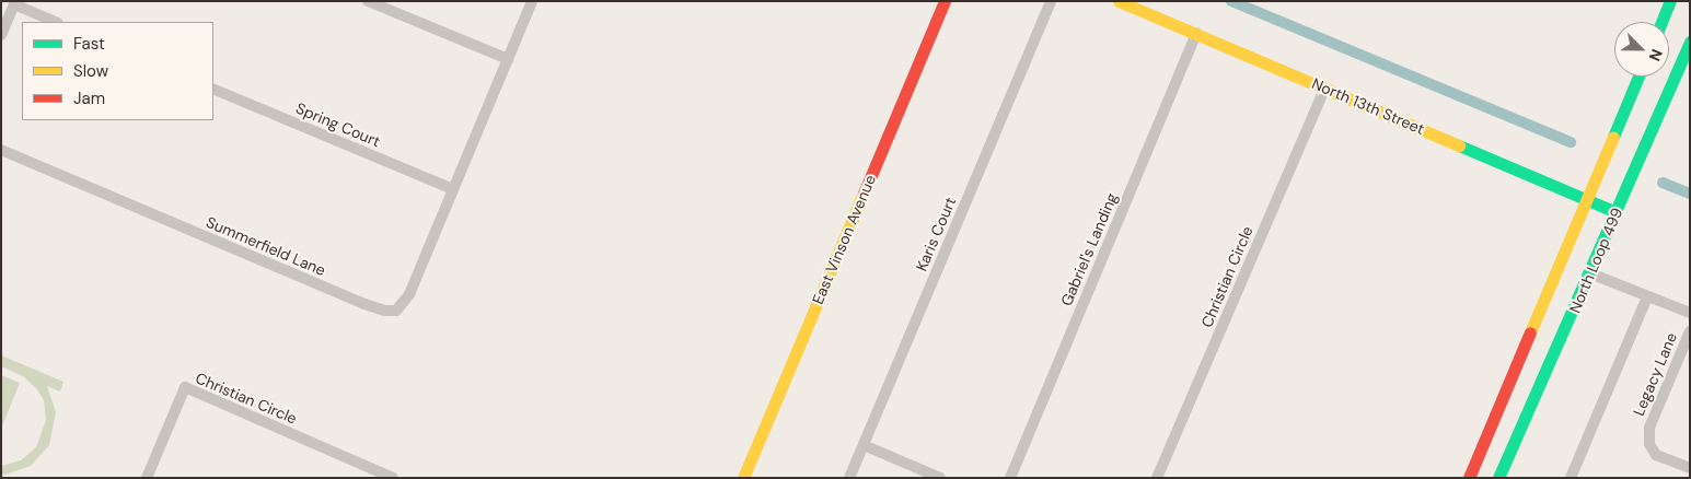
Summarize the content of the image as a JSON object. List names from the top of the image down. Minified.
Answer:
{"streets":{"street":["North 13th Street","Spring Court","Karis Court","East Vinson Avenue","Summerfield Lane","Gabriel's Landing","North Loop 499","Christian Circle","Legacy Lane"]},"crossings":[["North 13th Street","Gabriel's Landing"],["North 13th Street","North Loop 499"],["North 13th Street","Christian Circle"],["Spring Court","Summerfield Lane"]],"legend":["Fast","Slow","Jam"],"north":"bottom right"}
